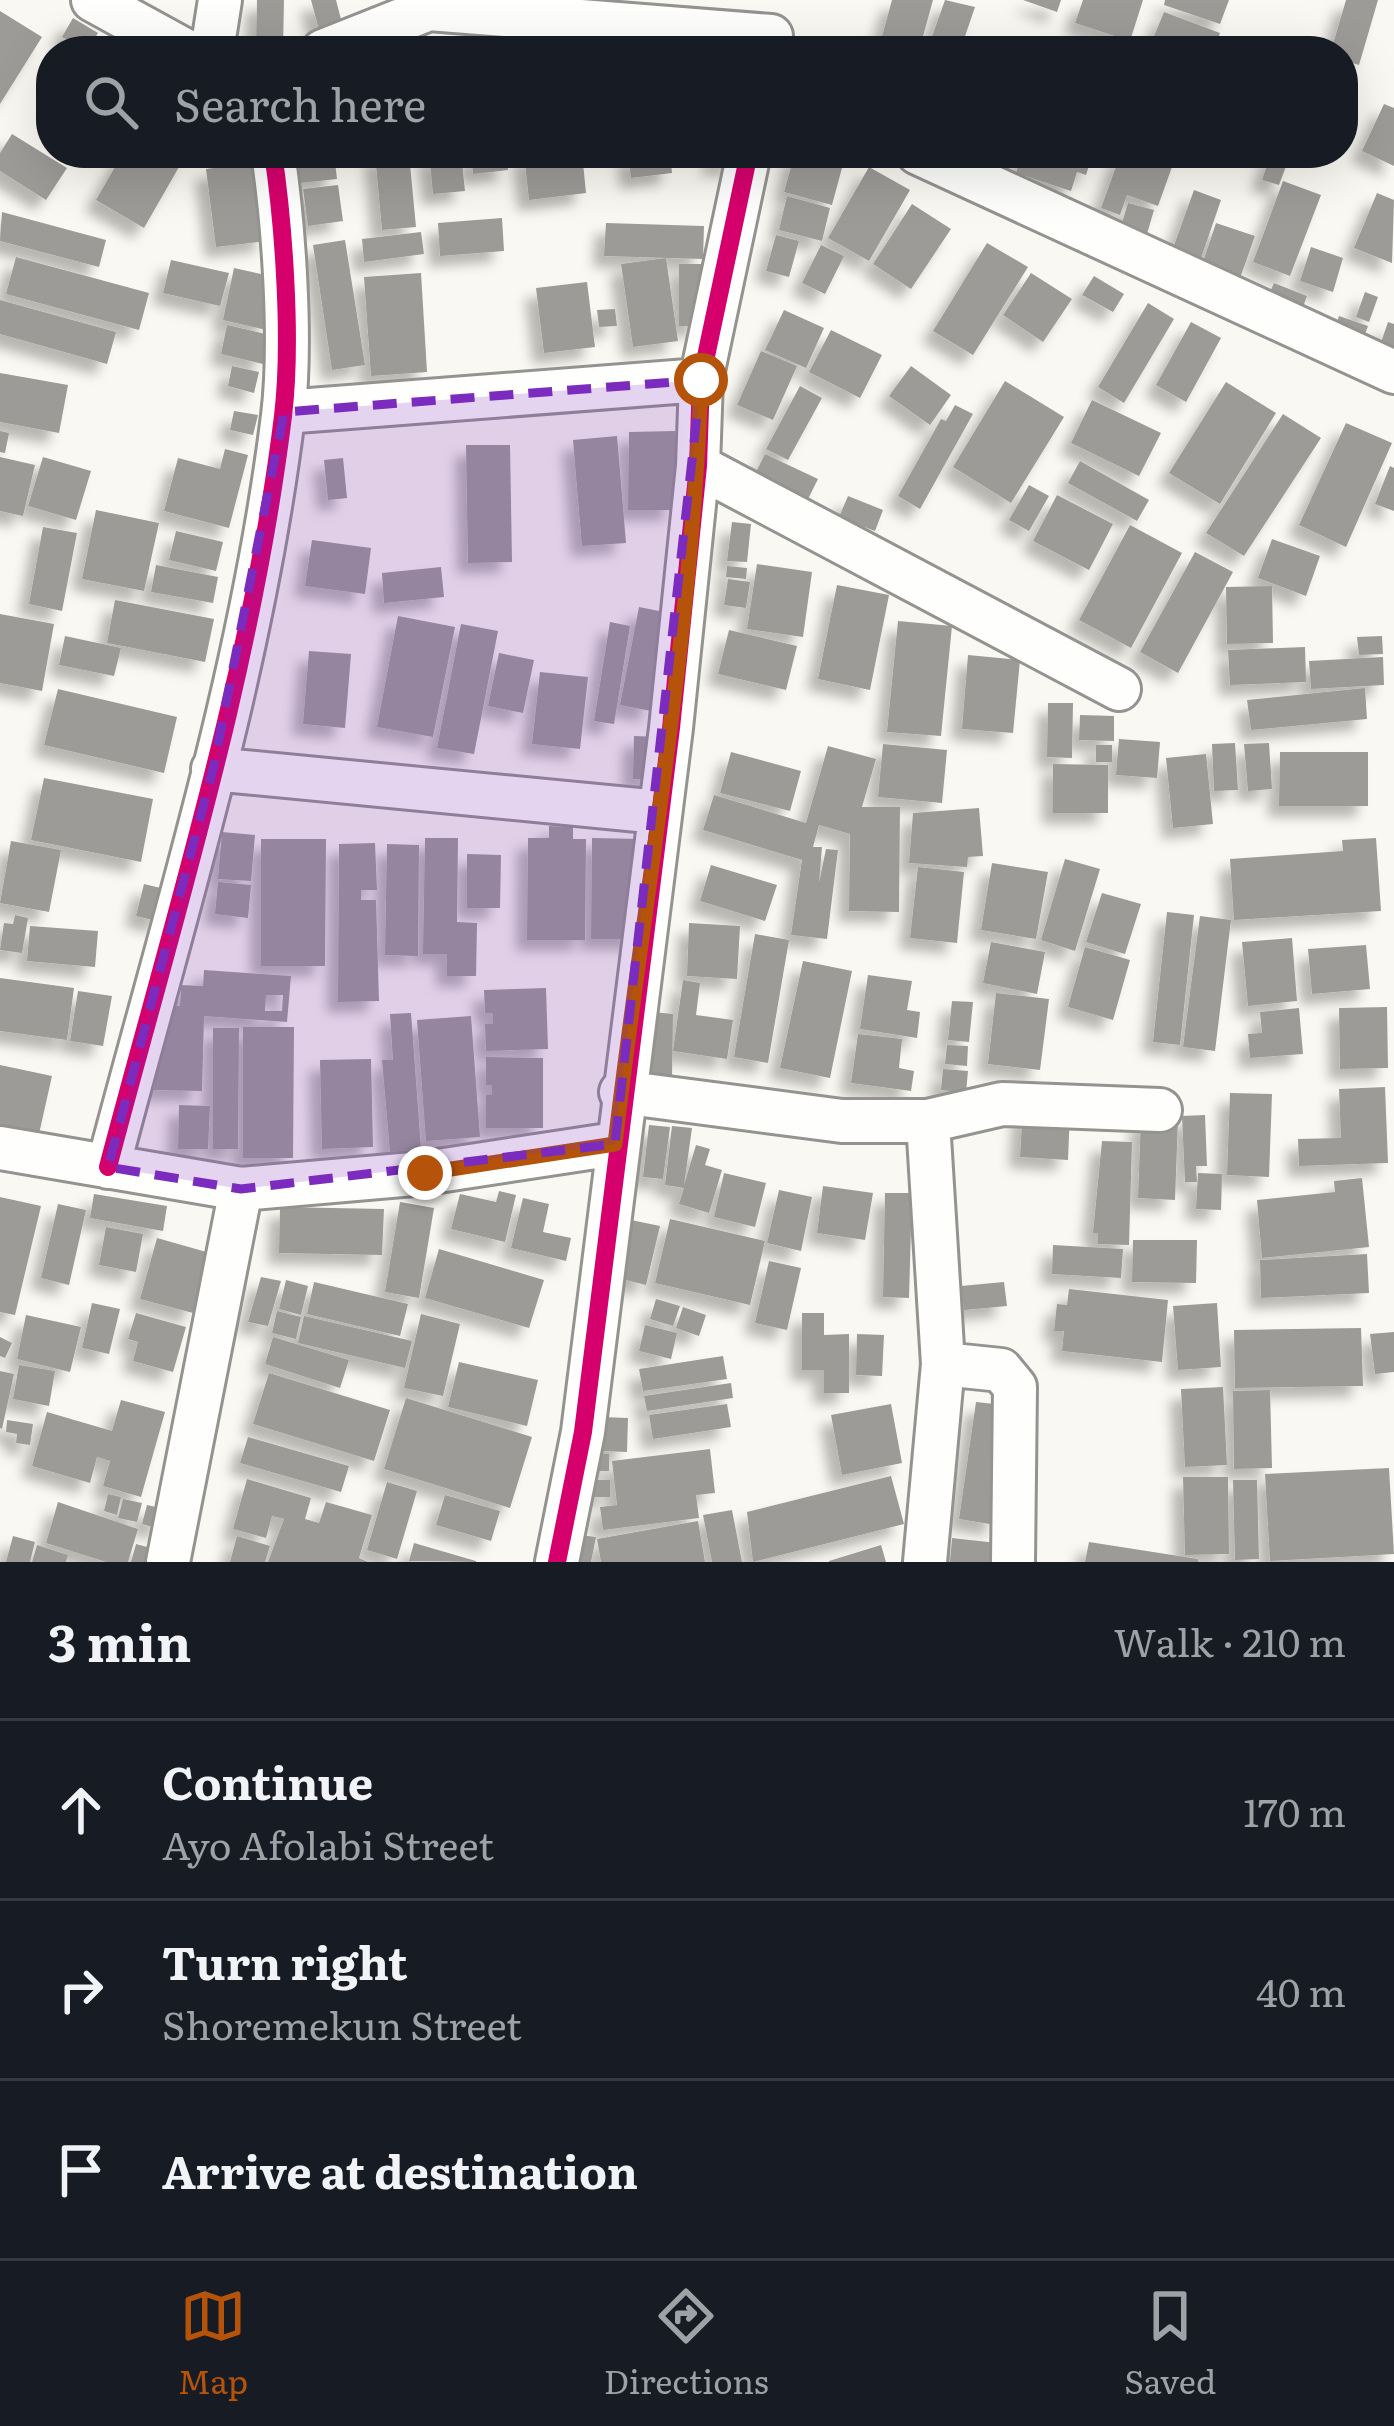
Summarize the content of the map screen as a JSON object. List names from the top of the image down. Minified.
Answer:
{"page":{"search":"Search here","heading":["3 min","Walk · 210 m"],"list":[["Continue","Ayo Afolabi Street","170 m"],["Turn right","Shoremekun Street","40 m"],"Arrive at destination"],"nav":["Map","Directions","Saved"]}}
